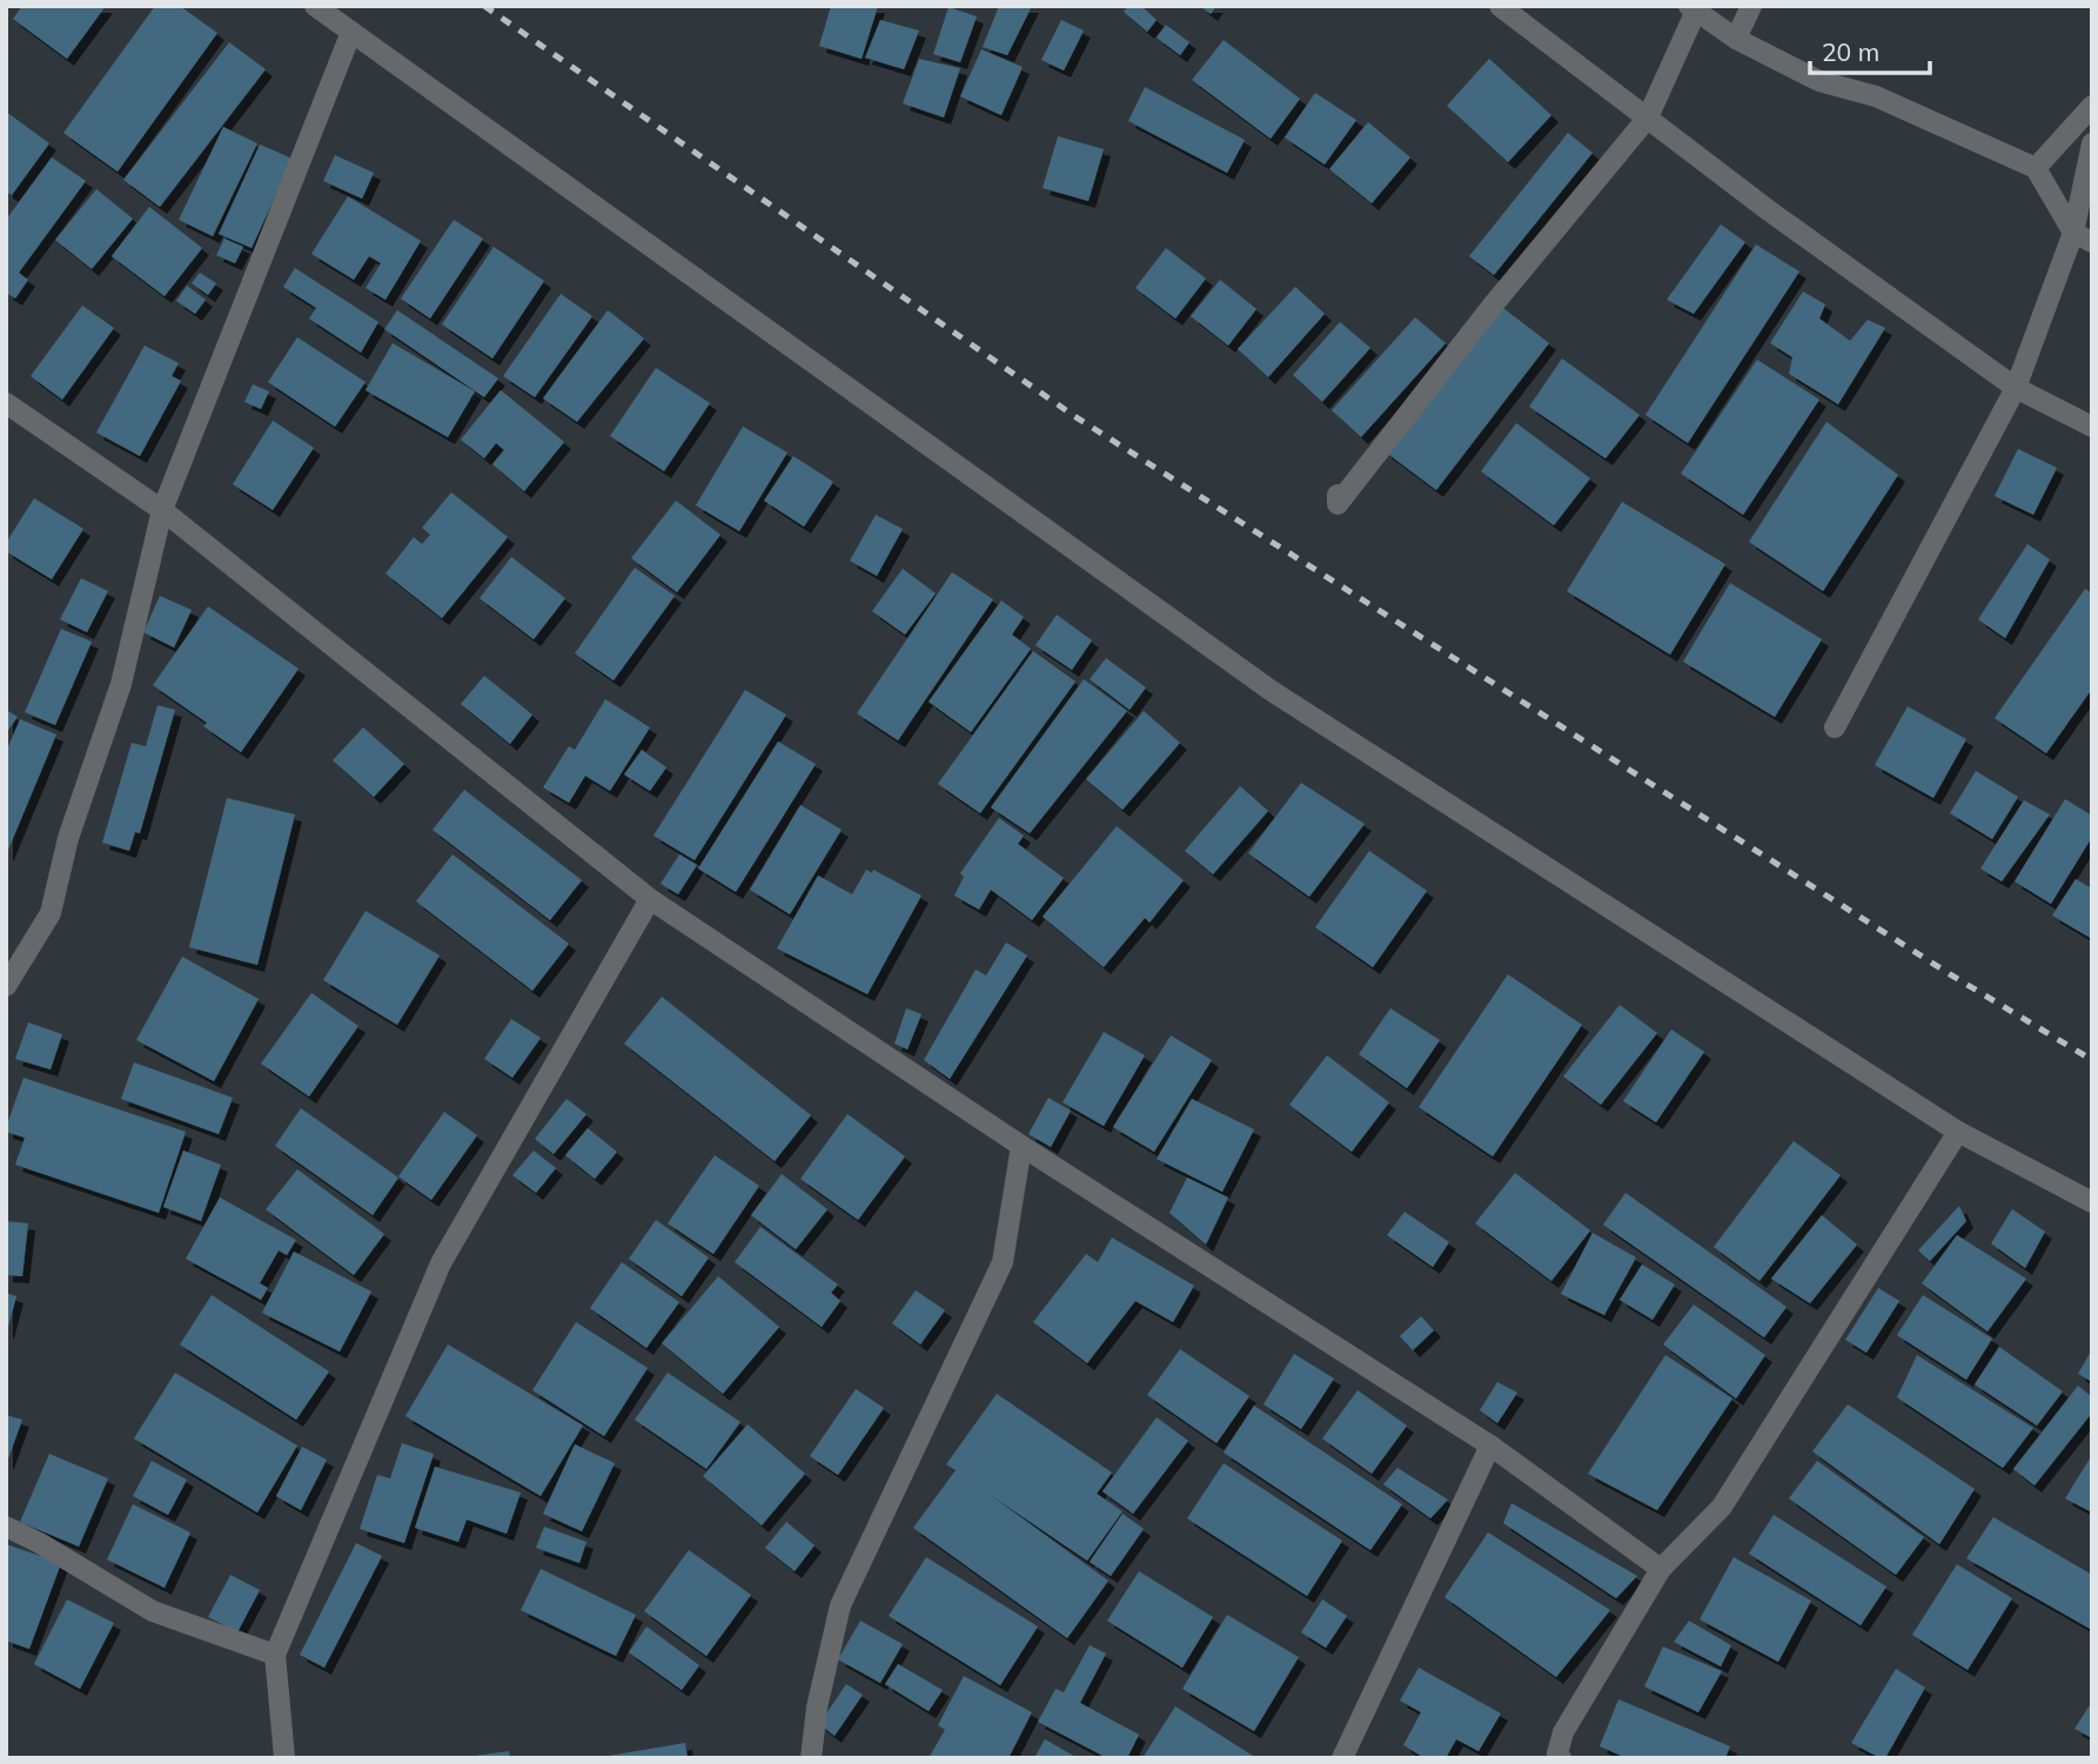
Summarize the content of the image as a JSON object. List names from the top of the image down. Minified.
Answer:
{"scale_bar":"20 m"}
